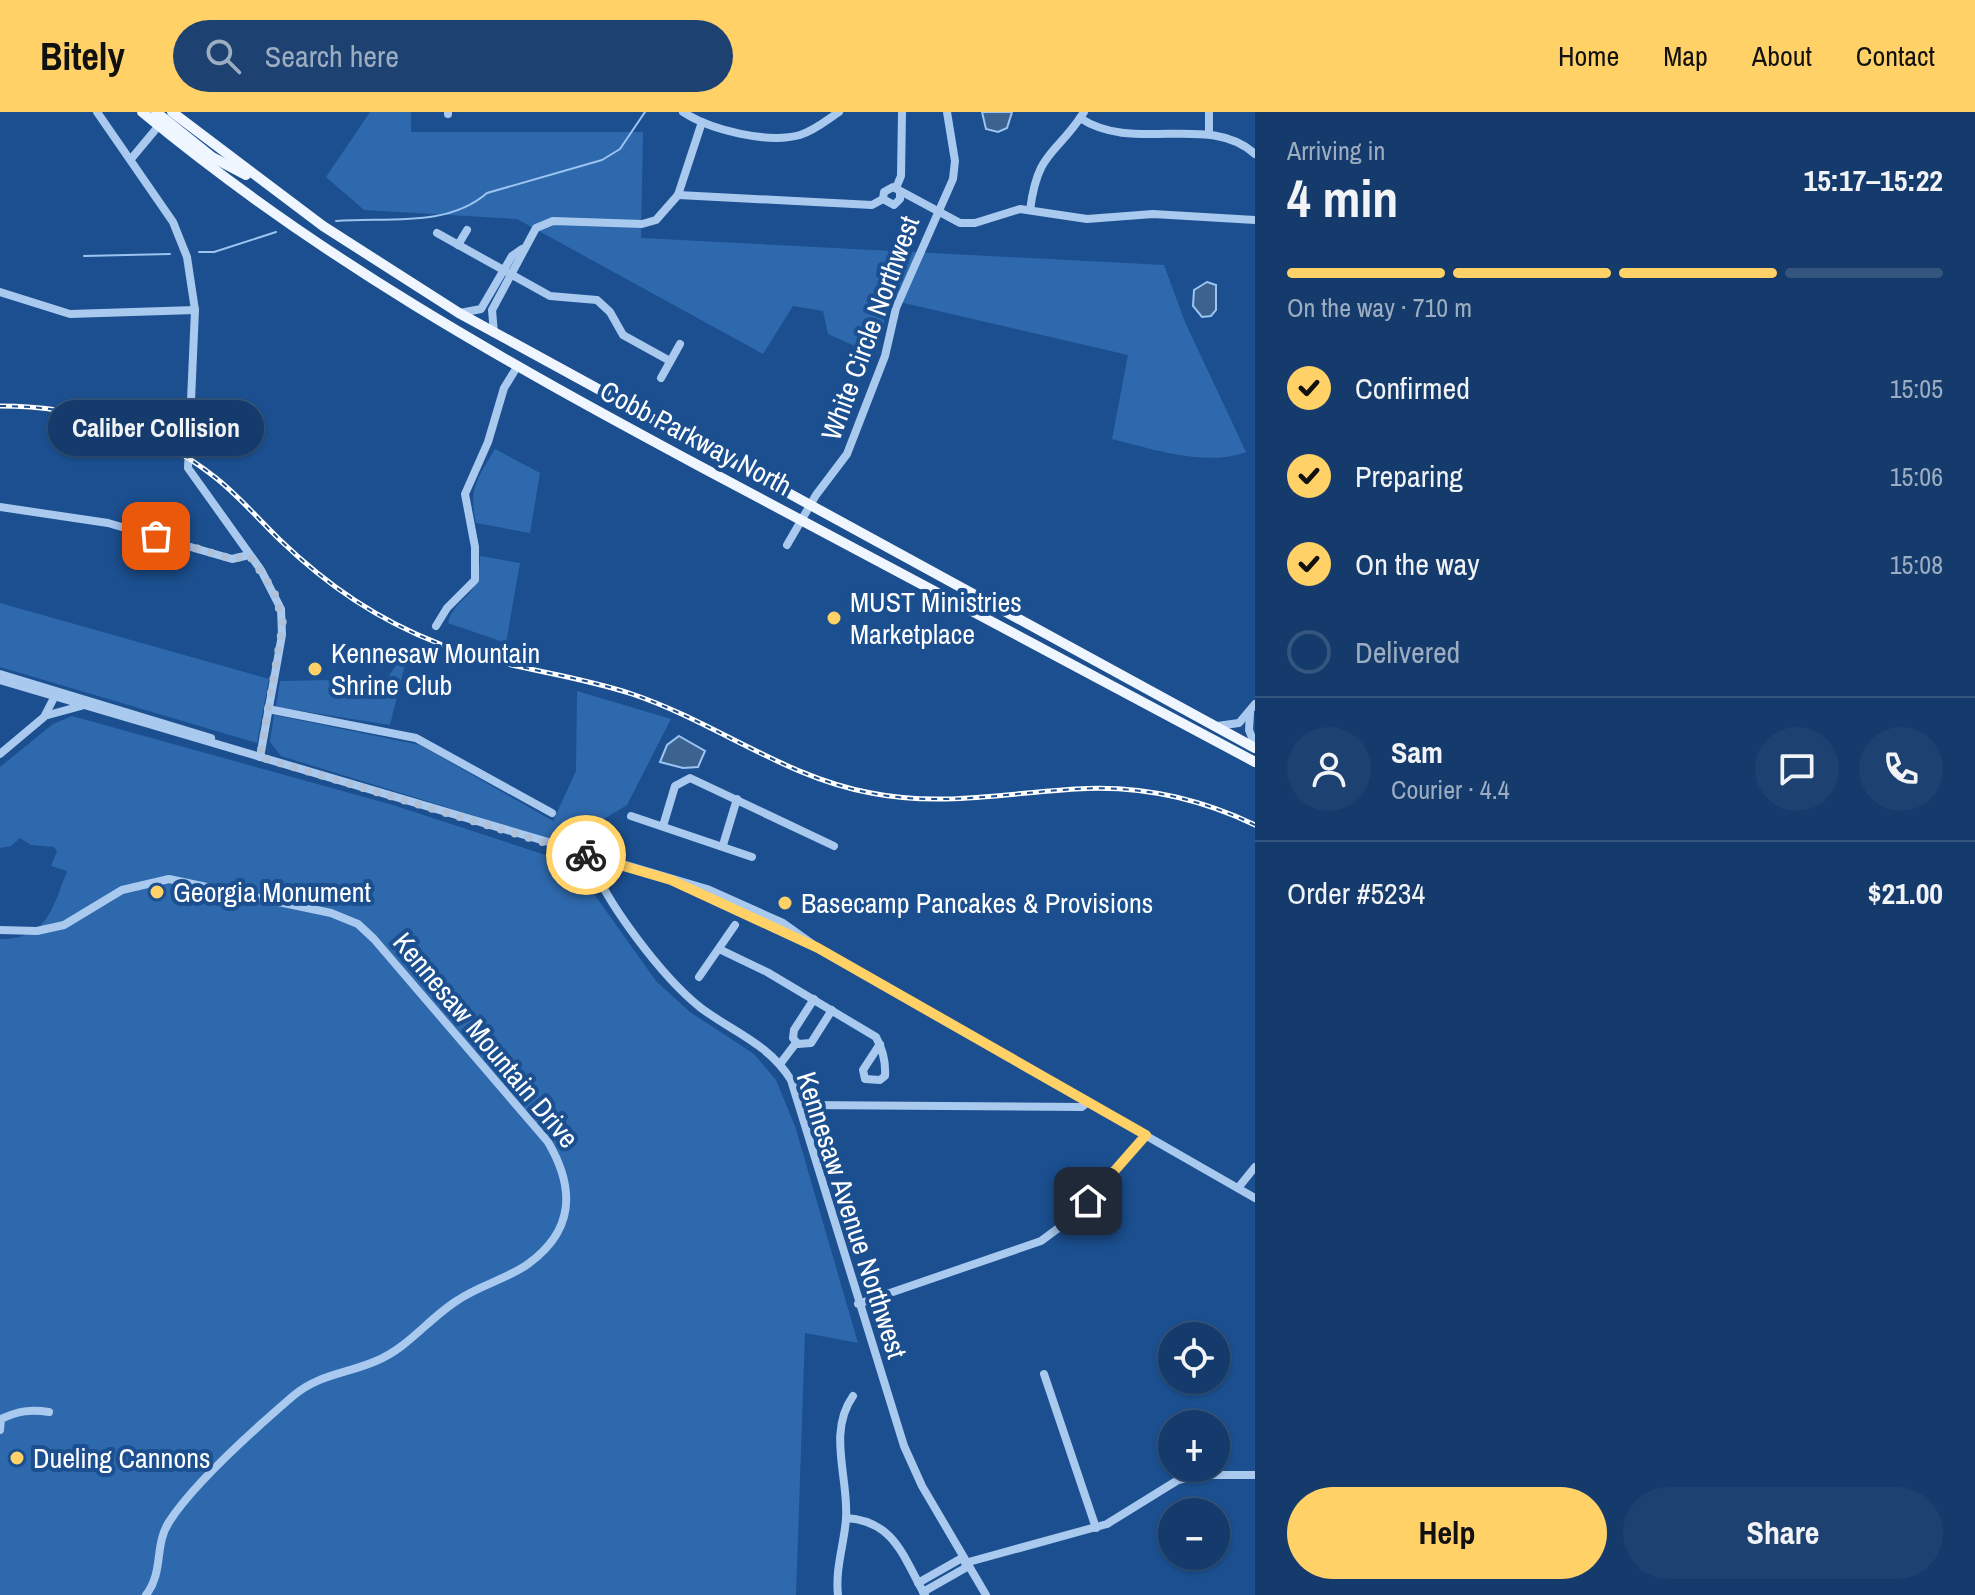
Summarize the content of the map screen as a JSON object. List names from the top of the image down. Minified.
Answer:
{"streets":{"main road":["Cobb Parkway North"],"street":["White Circle Northwest","Kennesaw Mountain Drive","Kennesaw Avenue Northwest"]},"crossings":[["White Circle Northwest","Cobb Parkway North"]],"places":["Caliber Collision","MUST Ministries Marketplace","Kennesaw Mountain Shrine Club","Georgia Monument","Basecamp Pancakes & Provisions","Dueling Cannons"],"page":{"header":"Bitely","search":"Search here","nav":["Home","Map","About","Contact"],"heading":["4 min","Arriving in","15:17–15:22"],"panel":["Sam","Courier · 4.4","Order #5234","$21.00"],"bar":"On the way · 710 m","list":[["Confirmed","15:05"],["Preparing","15:06"],["On the way","15:08"],"Delivered"],"bubble":"Caliber Collision","map_buttons":["+","−"],"buttons":["Help","Share"]}}
